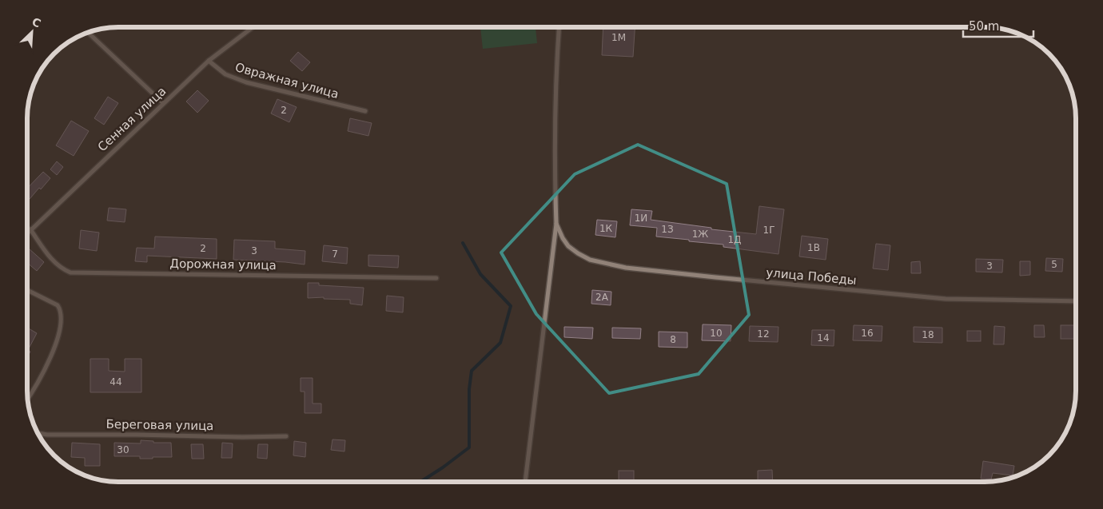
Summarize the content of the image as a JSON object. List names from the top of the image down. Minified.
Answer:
{"streets":{"street":["Овражная улица","Сенная улица","Дорожная улица","улица Победы","Береговая улица"]},"crossings":[["Овражная улица","Сенная улица"],["Сенная улица","Дорожная улица"]],"house_numbers":["1М","2","1И","1К","1З","1Г","1Ж","1Д","1В","2","3","7","5","3","2А","10","16","12","18","14","8","44","30"],"scale_bar":"50 m","north":"top right"}
